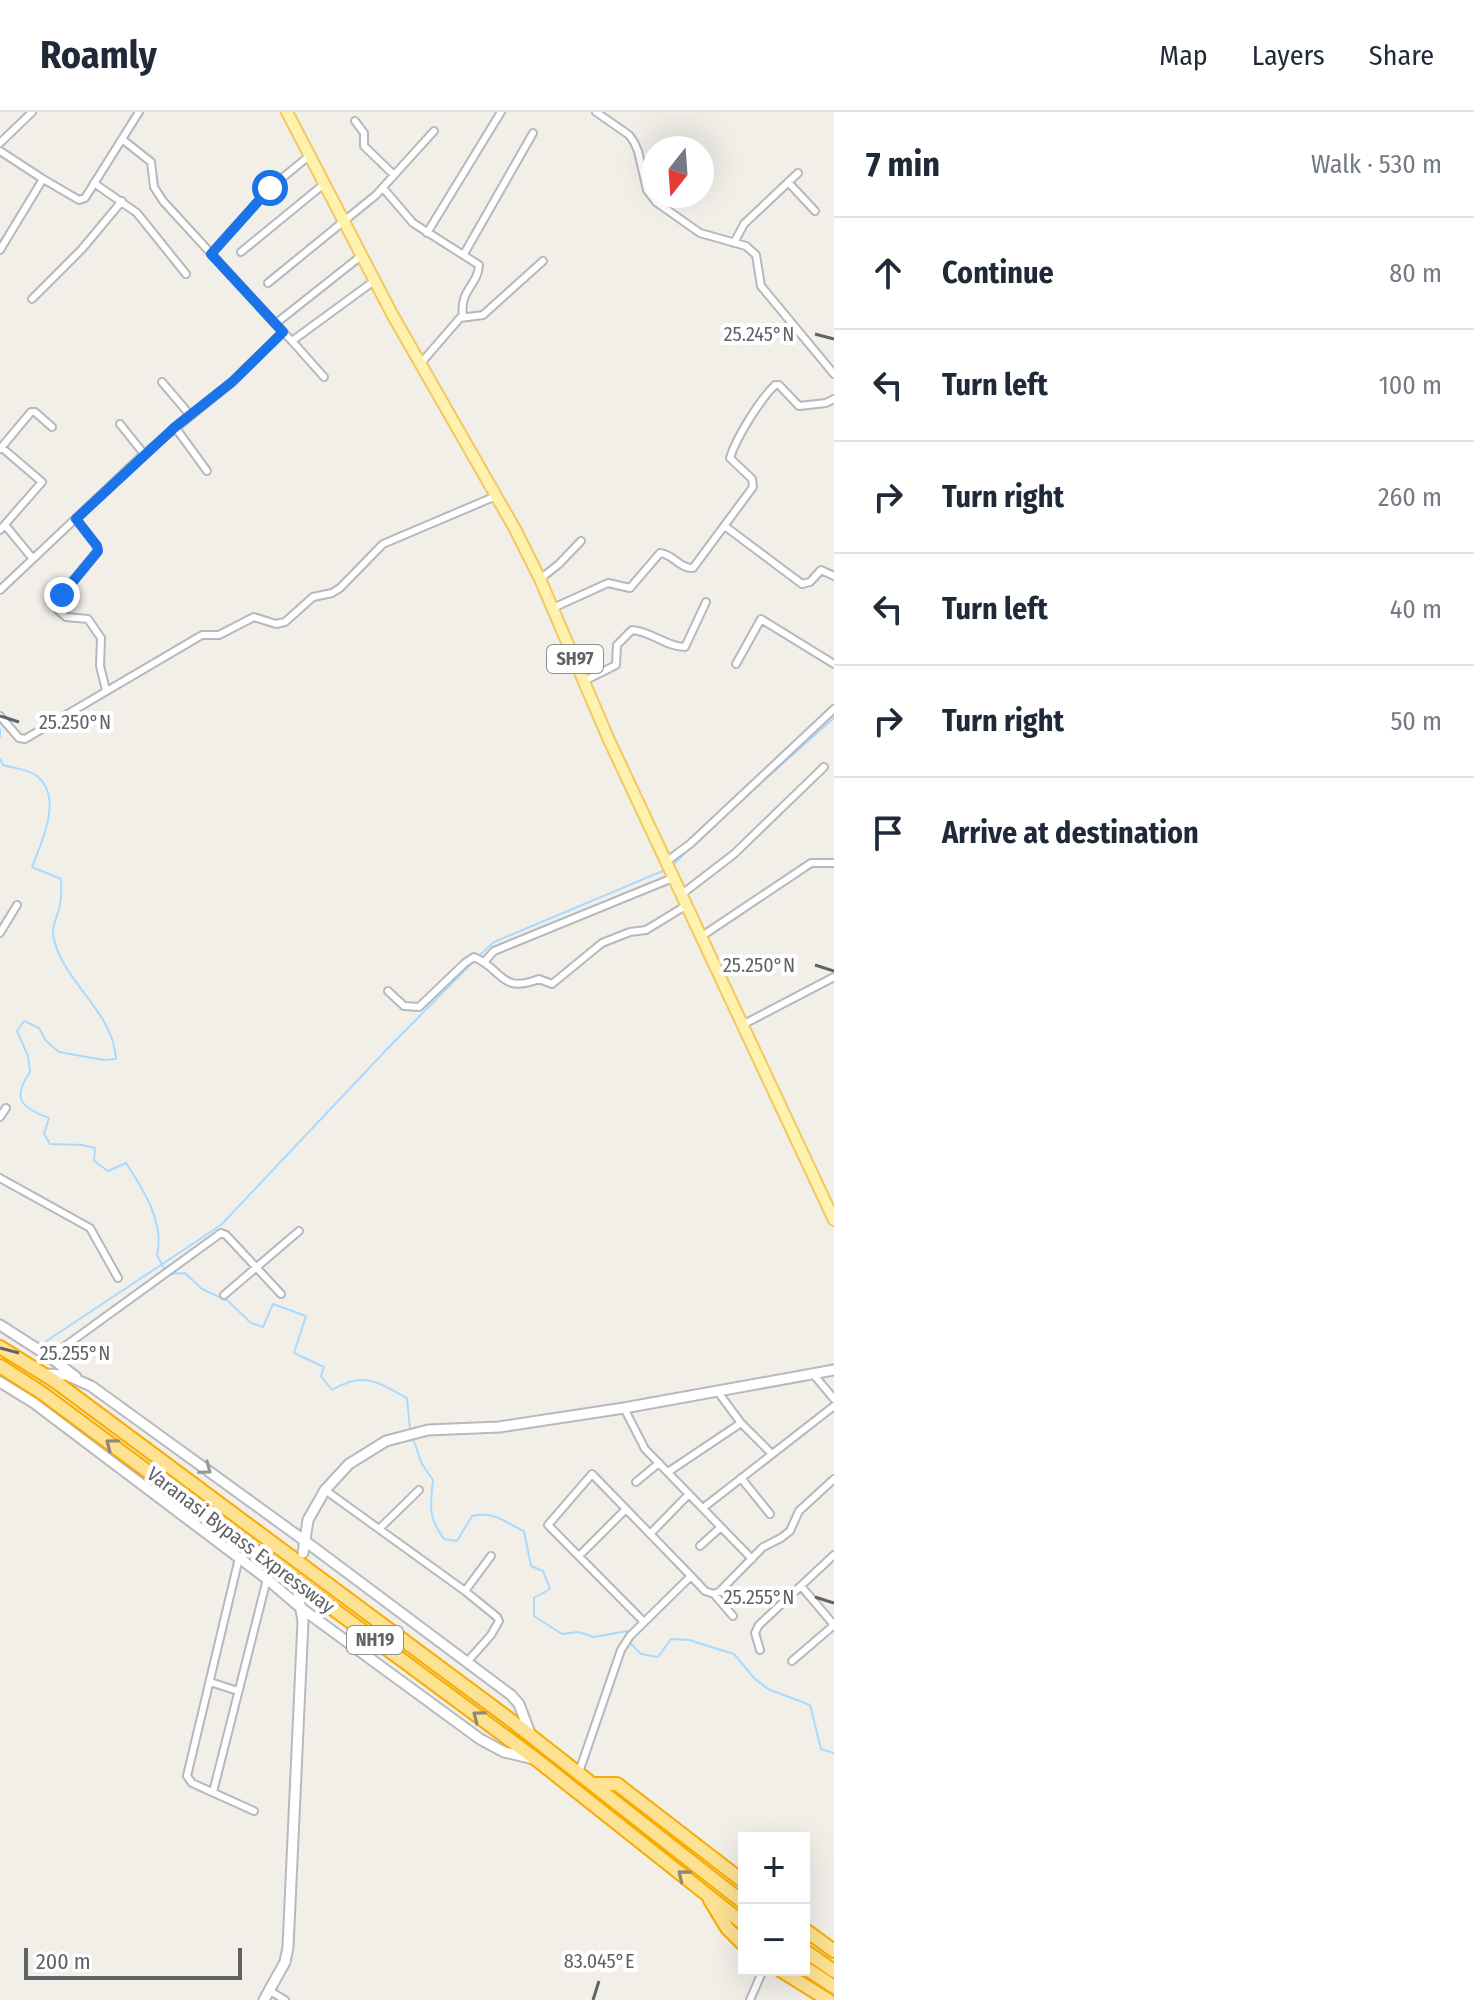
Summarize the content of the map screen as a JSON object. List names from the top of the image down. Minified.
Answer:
{"streets":{"highway":["Varanasi Bypass Expressway","NH19"],"main road":["SH97"]},"scale_bar":"200 m","north":"bottom","page":{"header":"Roamly","nav":["Map","Layers","Share"],"heading":["7 min","Walk · 530 m"],"list":[["Continue","80 m"],["Turn left","100 m"],["Turn right","260 m"],["Turn left","40 m"],["Turn right","50 m"],"Arrive at destination"],"map_buttons":["+","−"],"scale":"200 m"},"coordinates":["25.245°N","25.250°N","25.255°N","83.045°E"]}
